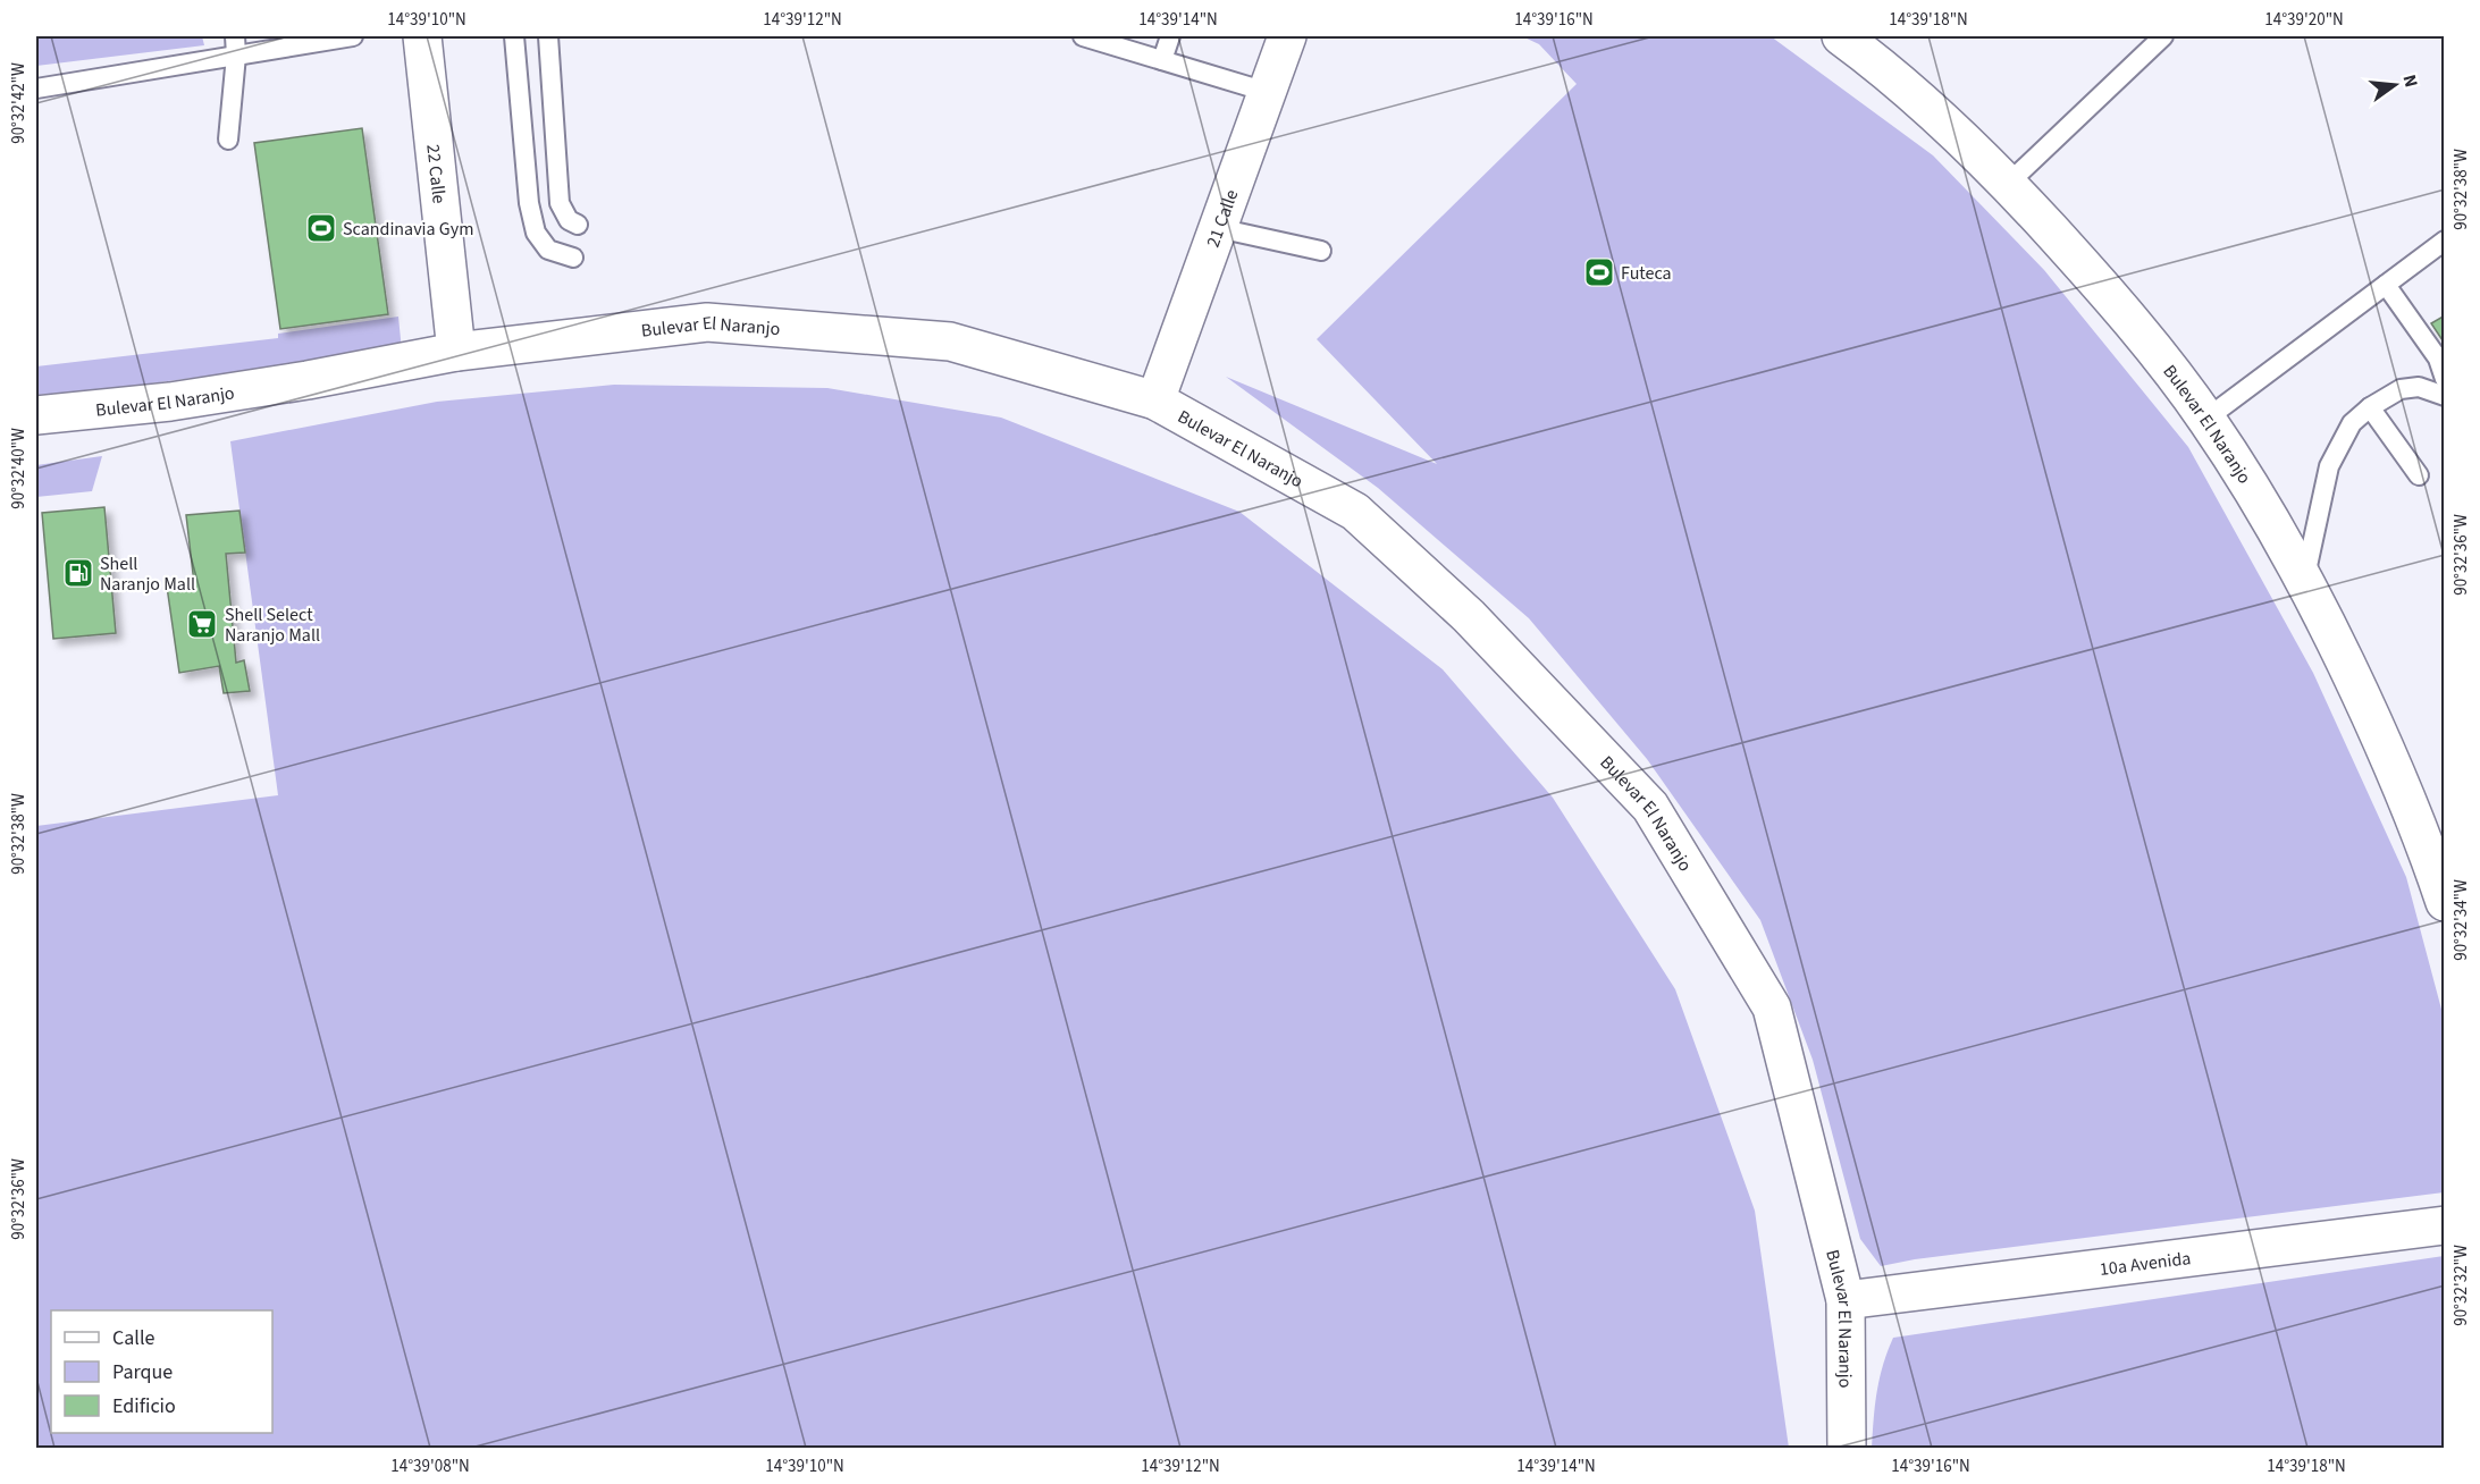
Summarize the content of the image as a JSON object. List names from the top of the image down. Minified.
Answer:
{"streets":{"main road":["22 Calle","21 Calle","Bulevar El Naranjo","10a Avenida"]},"crossings":[["22 Calle","Bulevar El Naranjo"],["21 Calle","Bulevar El Naranjo"],["Bulevar El Naranjo","10a Avenida"]],"places":{"sports":["Scandinavia Gym","Futeca"],"fuel station":["Shell Naranjo Mall"],"supermarket":["Shell Select Naranjo Mall"]},"legend":["Calle","Parque","Edificio"],"north":"right","coordinates":["14°39'10\"N","14°39'12\"N","14°39'14\"N","14°39'16\"N","14°39'18\"N","14°39'20\"N","90°32'42\"W","90°32'38\"W","90°32'40\"W","90°32'36\"W","90°32'34\"W","90°32'32\"W","14°39'08\"N"]}
